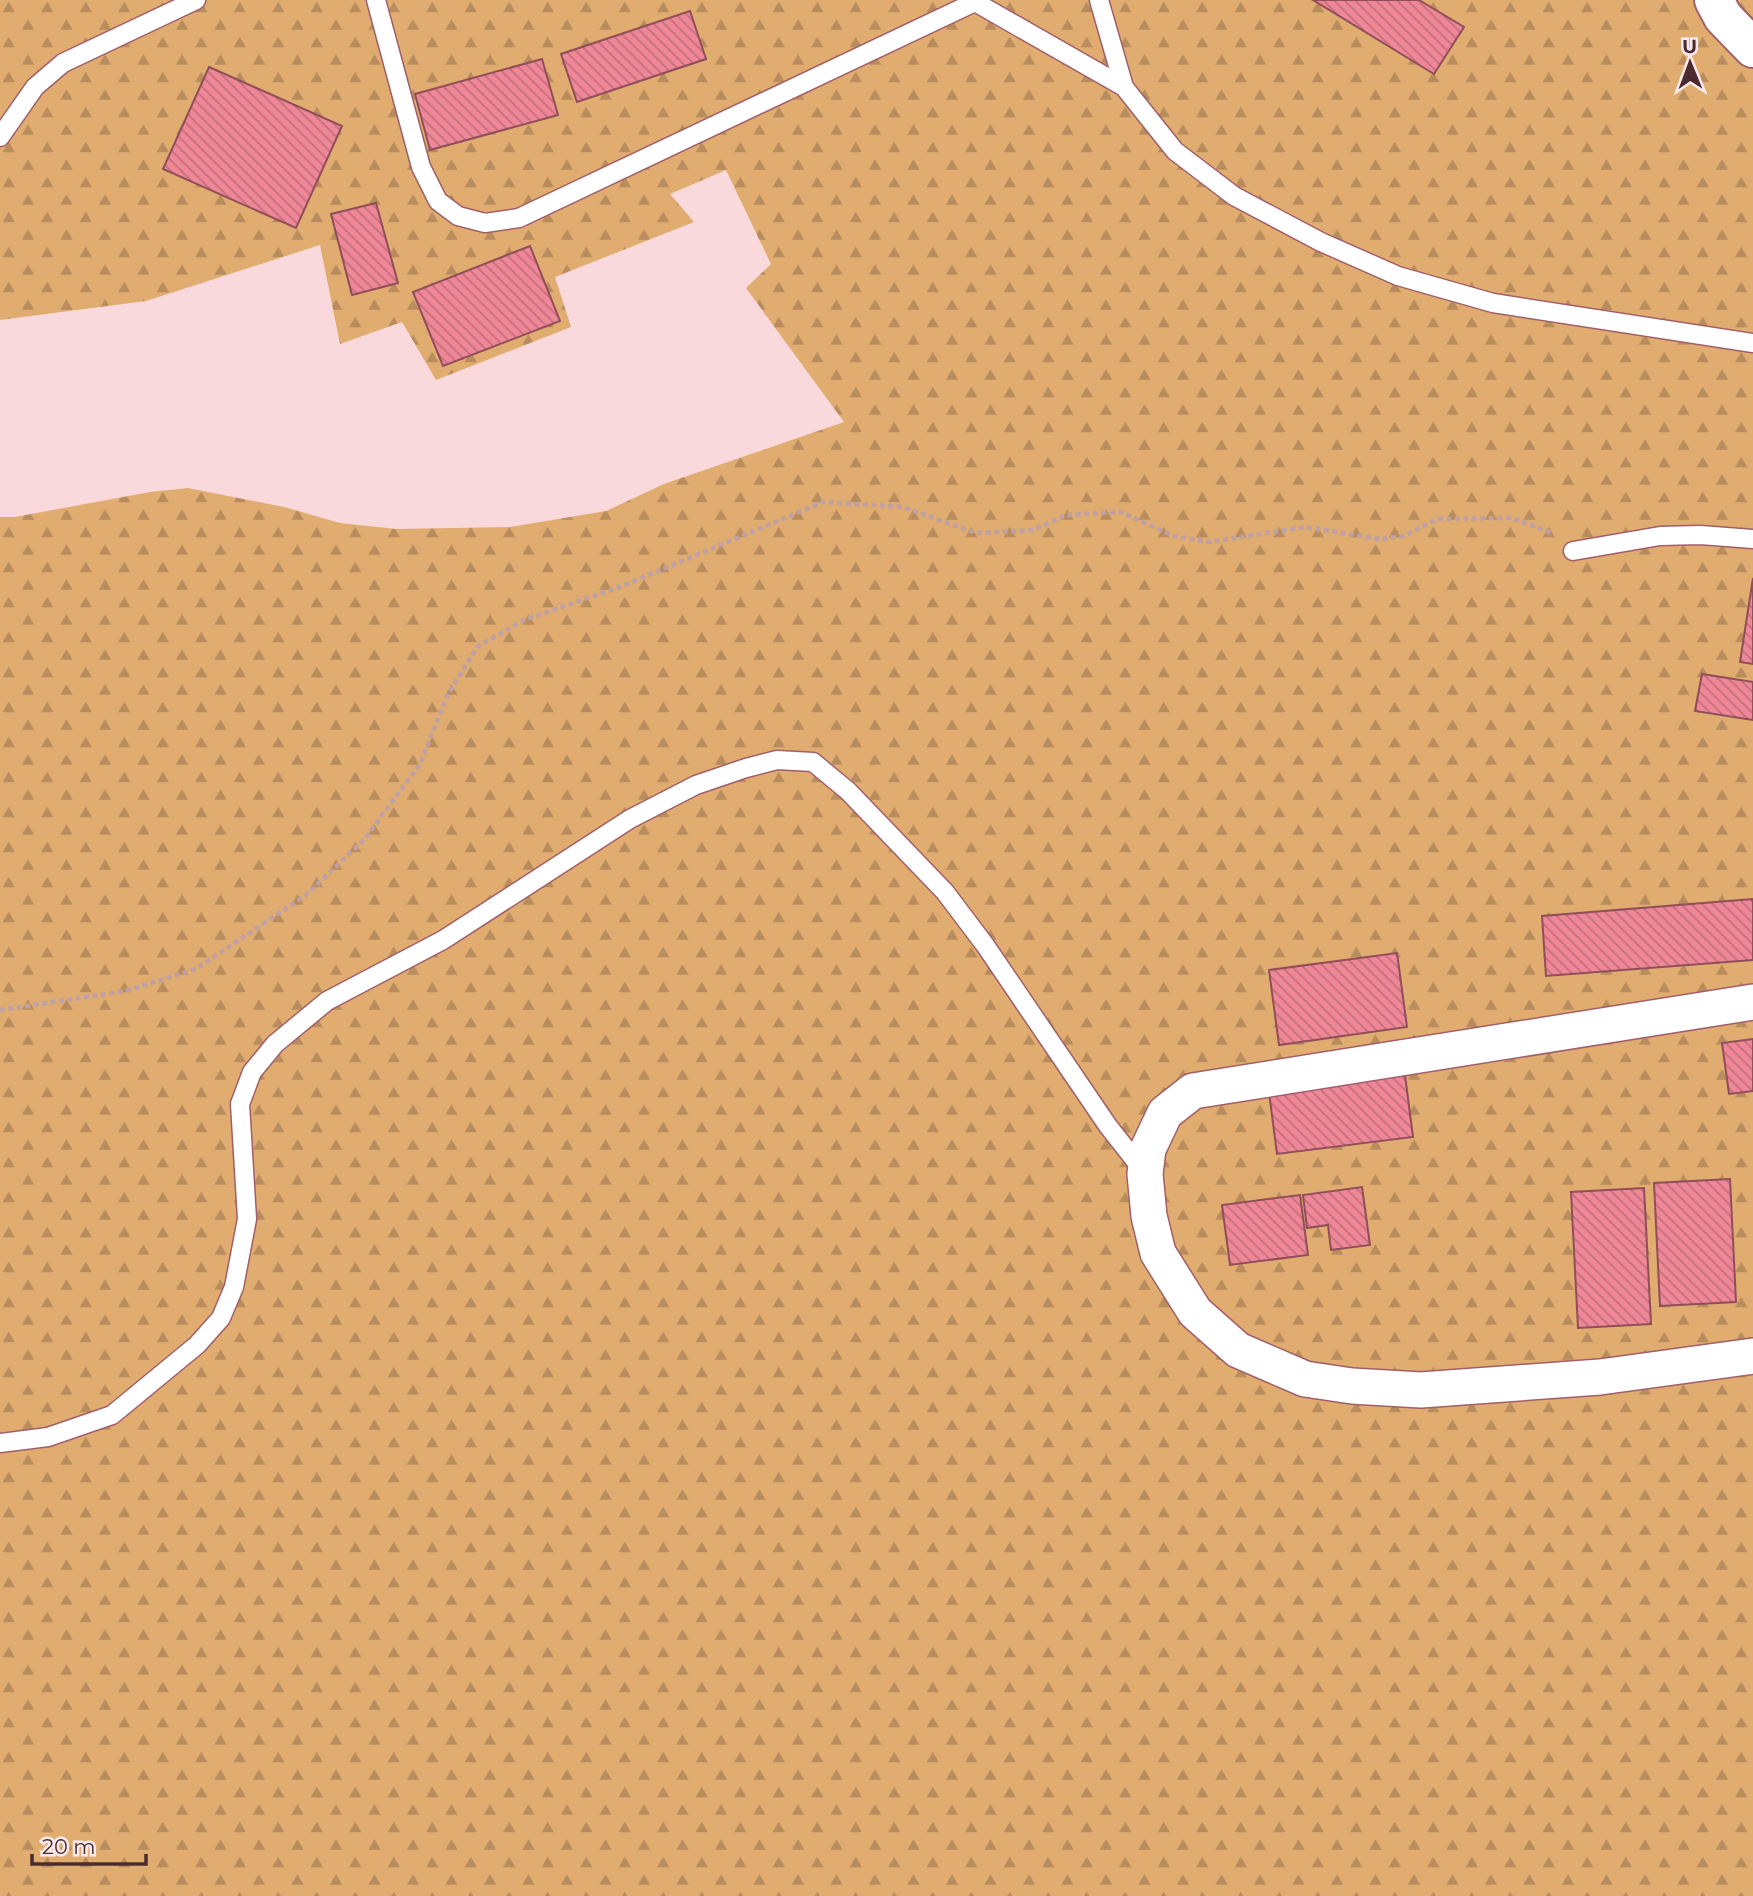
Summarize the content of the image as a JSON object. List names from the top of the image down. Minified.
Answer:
{"scale_bar":"20 m","north":"top"}
